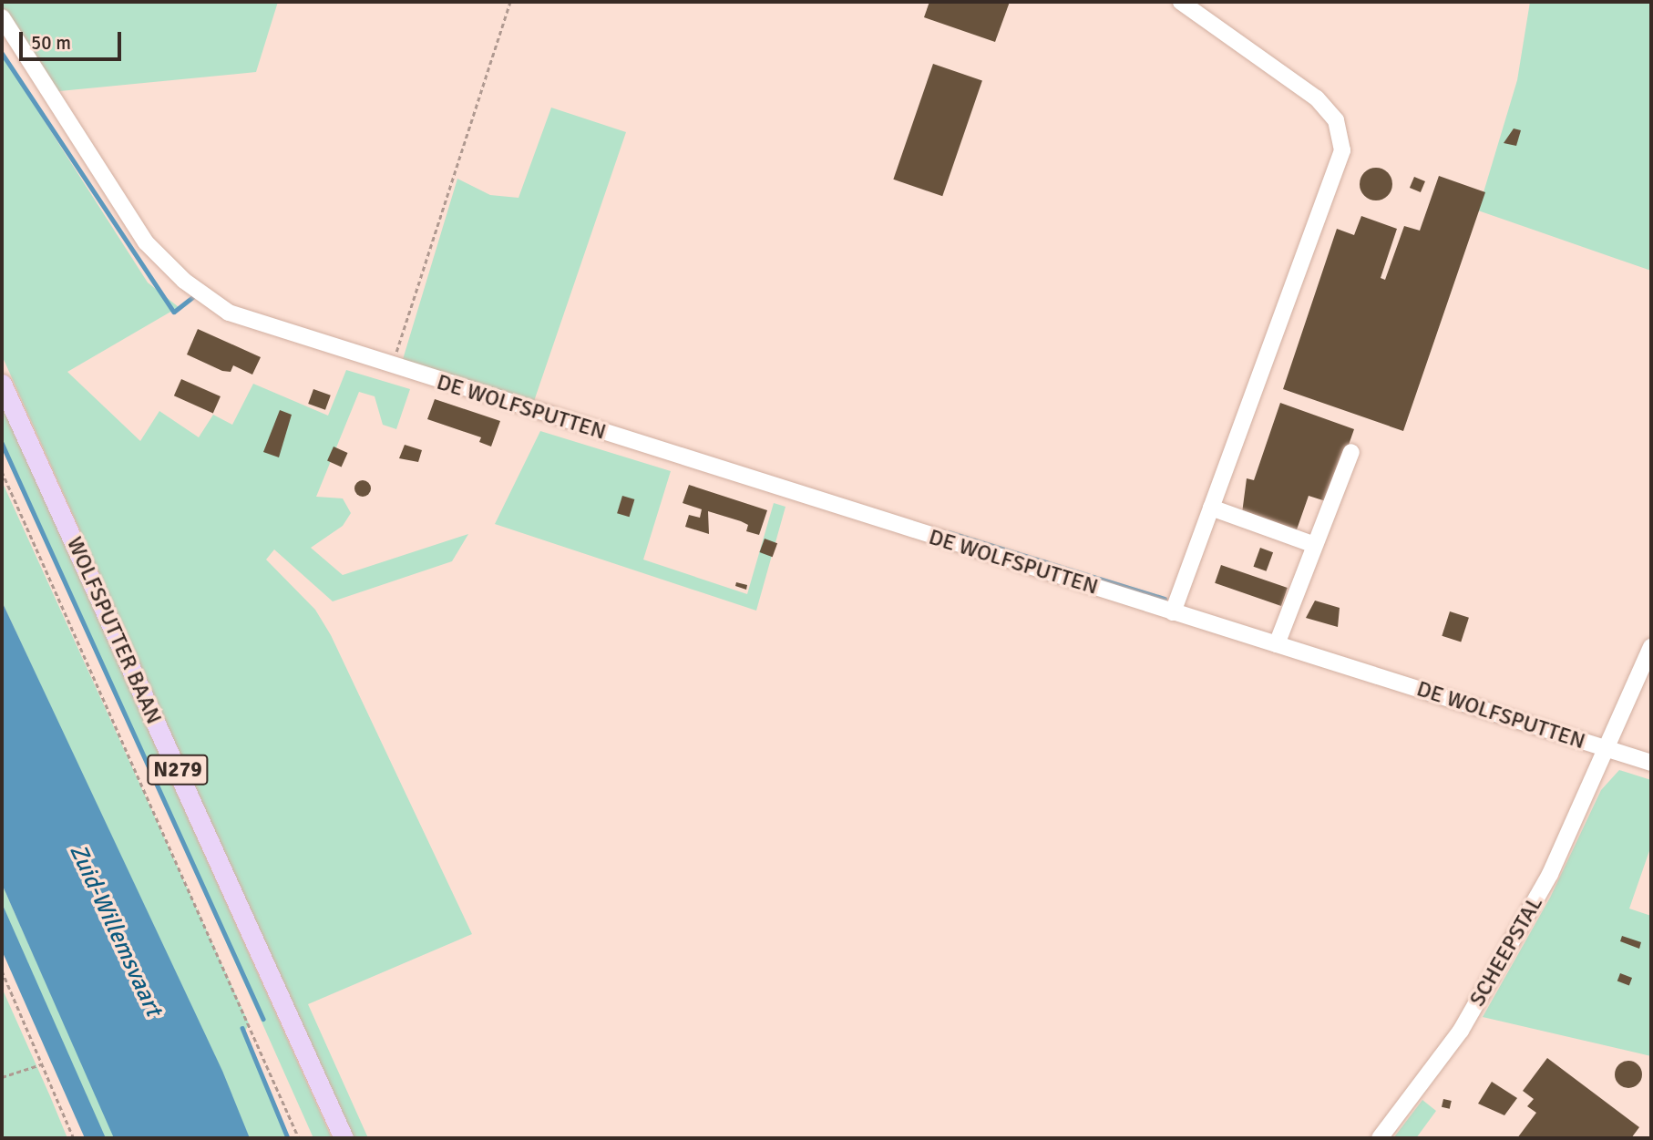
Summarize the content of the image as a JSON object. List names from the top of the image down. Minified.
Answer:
{"streets":{"main road":["WOLFSPUTTER BAAN","N279"],"street":["DE WOLFSPUTTEN","SCHEEPSTAL"]},"crossings":[["DE WOLFSPUTTEN","SCHEEPSTAL"]],"water":["Zuid-Willemsvaart"],"scale_bar":"50 m"}
